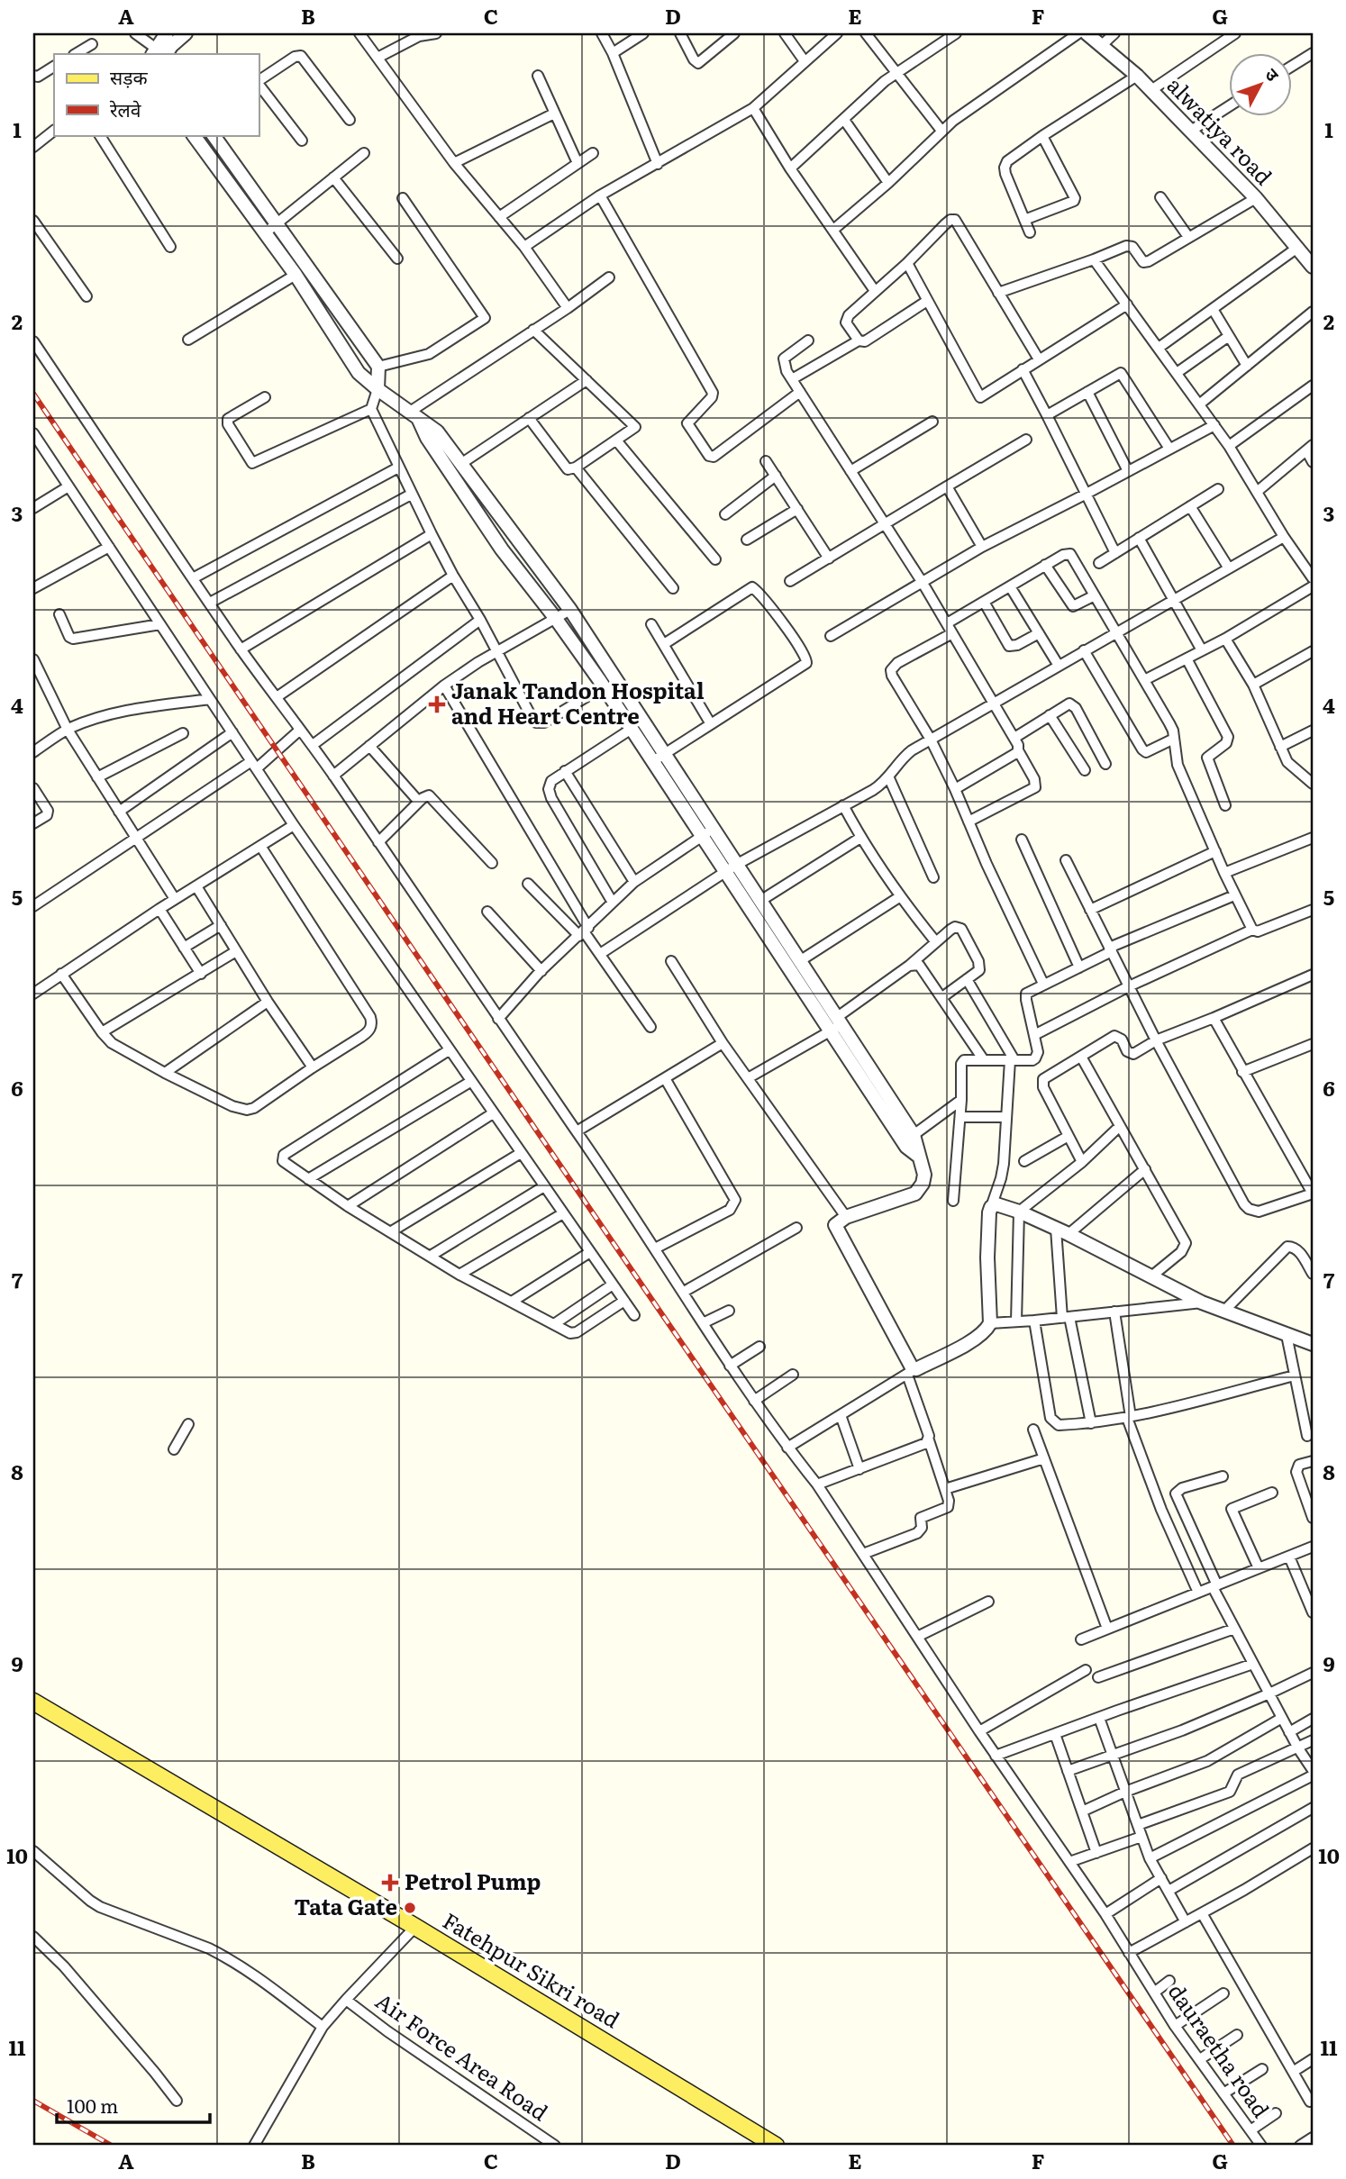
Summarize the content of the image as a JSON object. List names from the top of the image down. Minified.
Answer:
{"streets":{"main road":["Fatehpur Sikri road"],"street":["alwatiya road","dauraetha road","Air Force Area Road"]},"places":{"health":["Janak Tandon Hospital and Heart Centre","Petrol Pump"],"other":["Tata Gate"]},"legend":["सड़क","रेलवे"],"scale_bar":"100 m","north":"top right","grid":{"columns":["A","B","C","D","E","F","G"],"rows":["1","2","3","4","5","6","7","8","9","10","11"]}}
